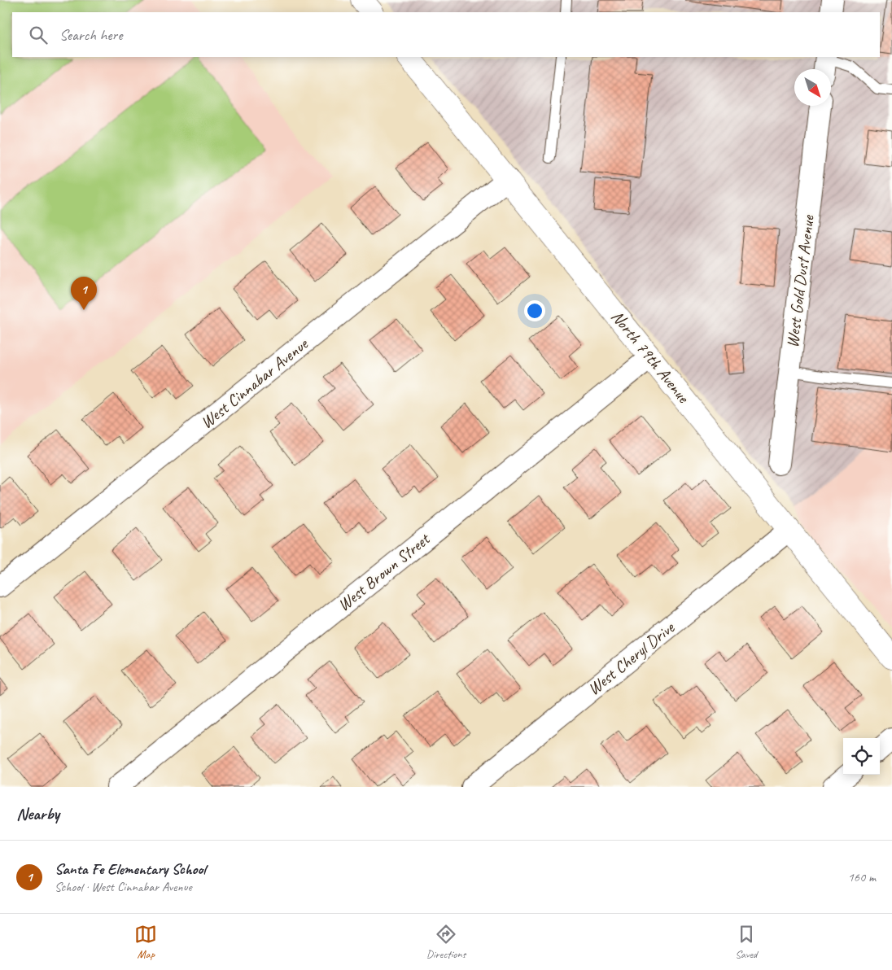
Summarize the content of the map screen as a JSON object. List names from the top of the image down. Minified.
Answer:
{"streets":{"street":["West Gold Dust Avenue","North 79th Avenue","West Cinnabar Avenue","West Brown Street","West Cheryl Drive"]},"crossings":[["North 79th Avenue","West Cinnabar Avenue"],["North 79th Avenue","West Brown Street"],["North 79th Avenue","West Cheryl Drive"]],"north":"bottom right","page":{"search":"Search here","pins":"1","heading":"Nearby","list":[{"mark":"1","name":"Santa Fe Elementary School","note":"School · West Cinnabar Avenue","value":"160 m"}],"nav":["Map","Directions","Saved"]}}
